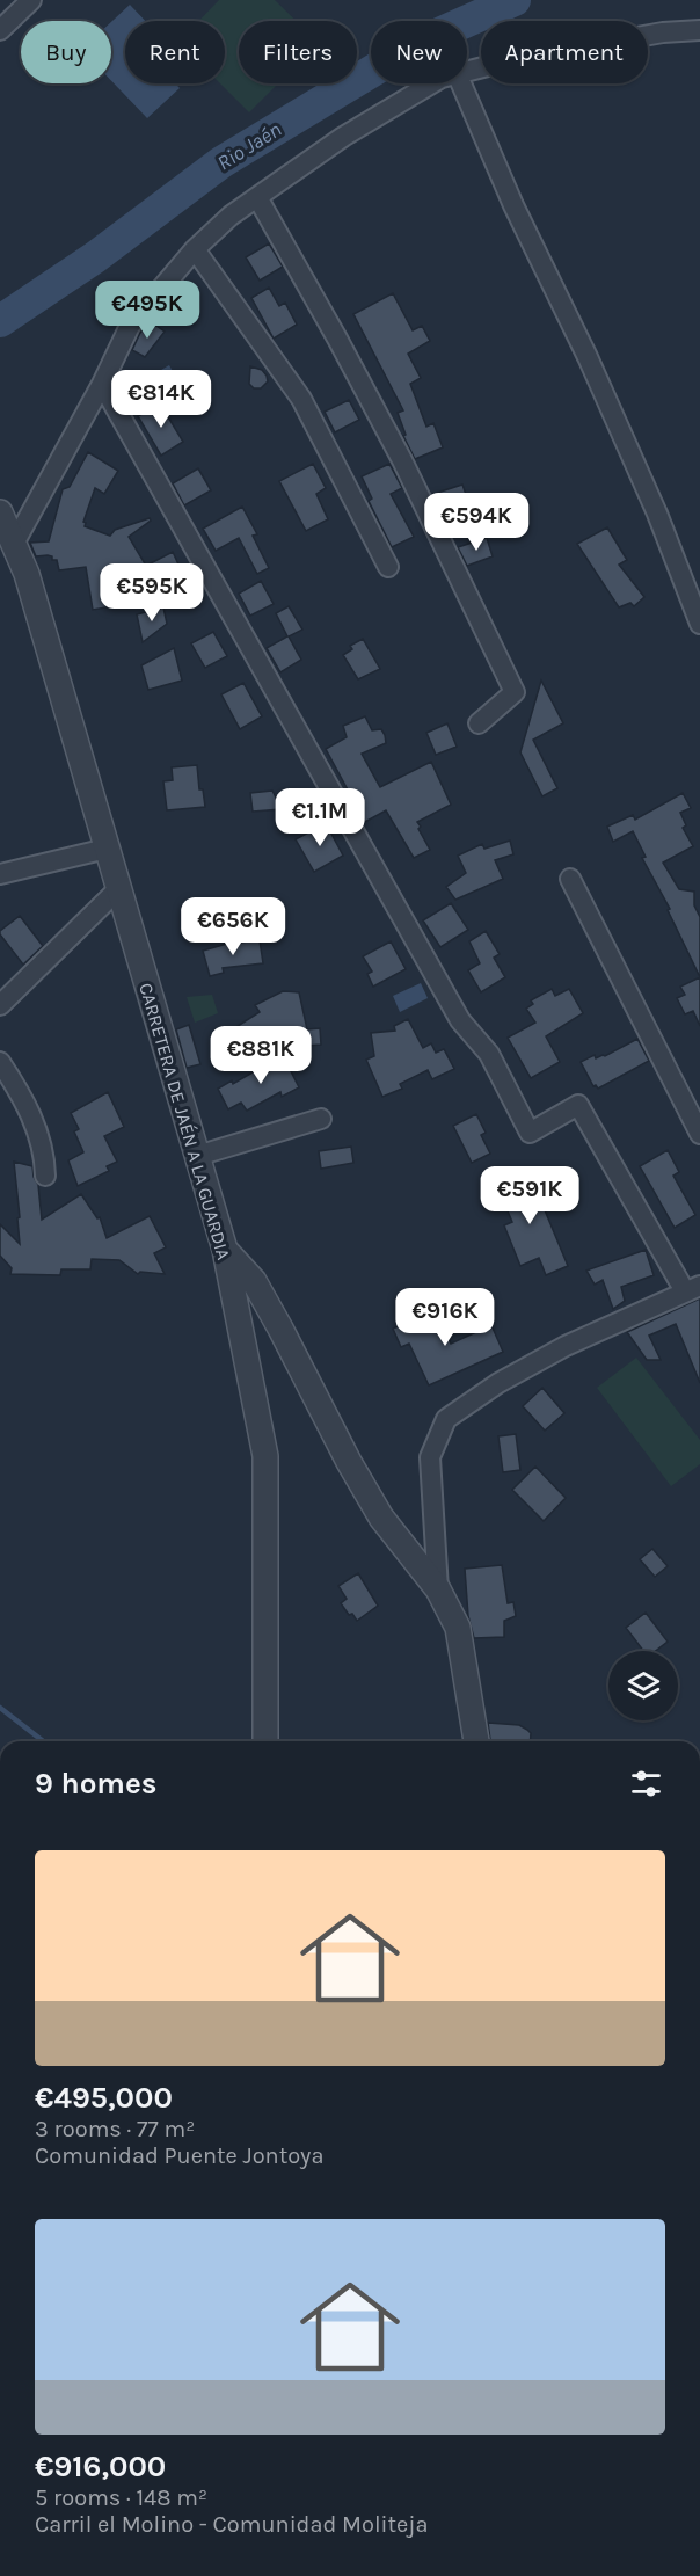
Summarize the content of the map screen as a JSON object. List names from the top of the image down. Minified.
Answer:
{"streets":{"street":["CARRETERA DE JAÉN A LA GUARDIA"]},"water":["Rio Jaén"],"page":{"chip":["Buy","Rent","Filters","New","Apartment"],"price":["€495K","€814K","€594K","€595K","€1.1M","€656K","€881K","€591K","€916K"],"heading":"9 homes","list":[{"name":"€495,000","note":"3 rooms · 77 m² · Comunidad Puente Jontoya"},{"name":"€916,000","note":"5 rooms · 148 m² · Carril el Molino - Comunidad Moliteja"}]}}
